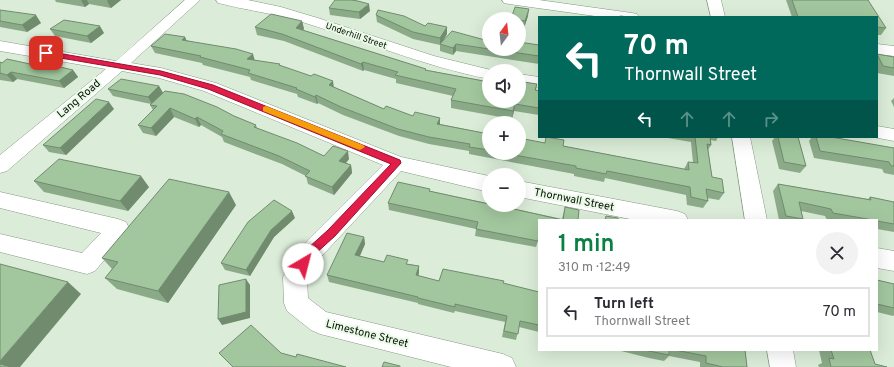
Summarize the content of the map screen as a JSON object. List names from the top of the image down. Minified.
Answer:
{"streets":{"street":["Underhill Street","Lang Road","Thornwall Street","Limestone Street"]},"north":"top","page":{"map_buttons":["+","−"],"turn":["70 m","Thornwall Street"],"heading":["1 min","310 m · 12:49"],"list":[{"name":"Turn left","note":"Thornwall Street","value":"70 m"}]}}
